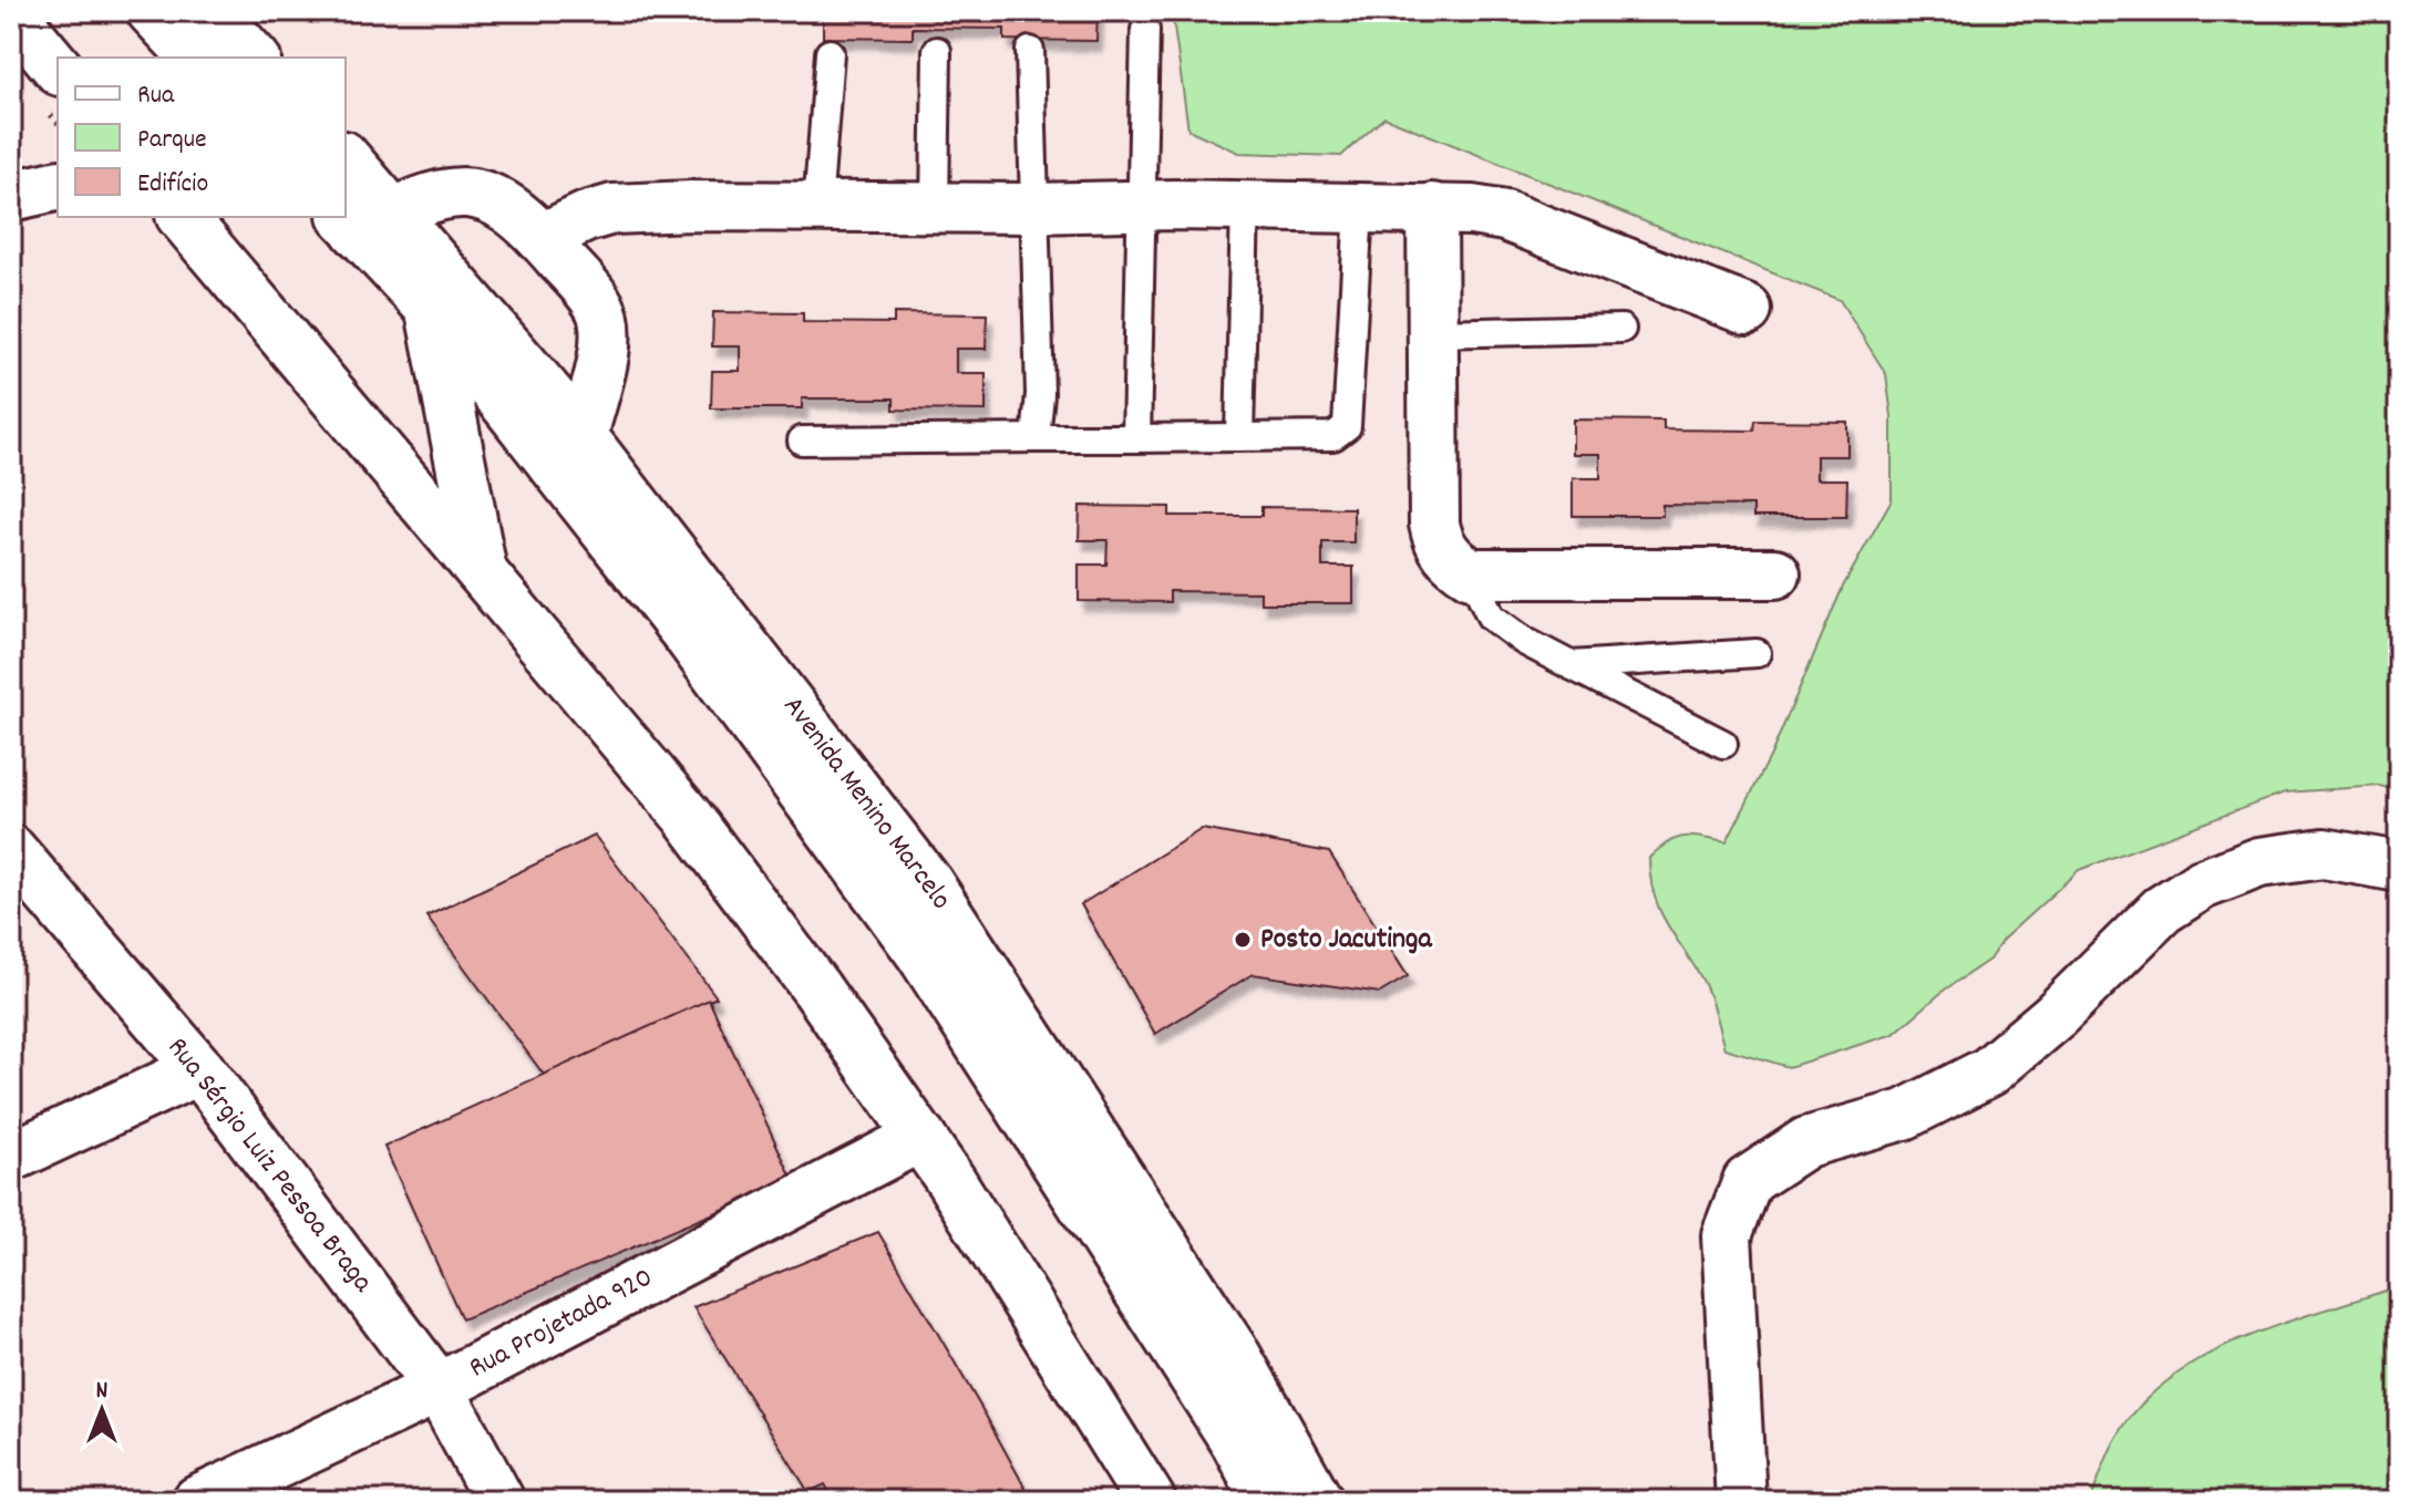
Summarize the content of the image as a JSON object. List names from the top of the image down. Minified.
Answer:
{"streets":{"main road":["Avenida Menino Marcelo","Rua Sérgio Luiz Pessoa Braga","Rua Projetada 920"]},"crossings":[["Rua Sérgio Luiz Pessoa Braga","Rua Projetada 920"]],"places":["Posto Jacutinga"],"legend":["Rua","Parque","Edifício"],"north":"top"}
